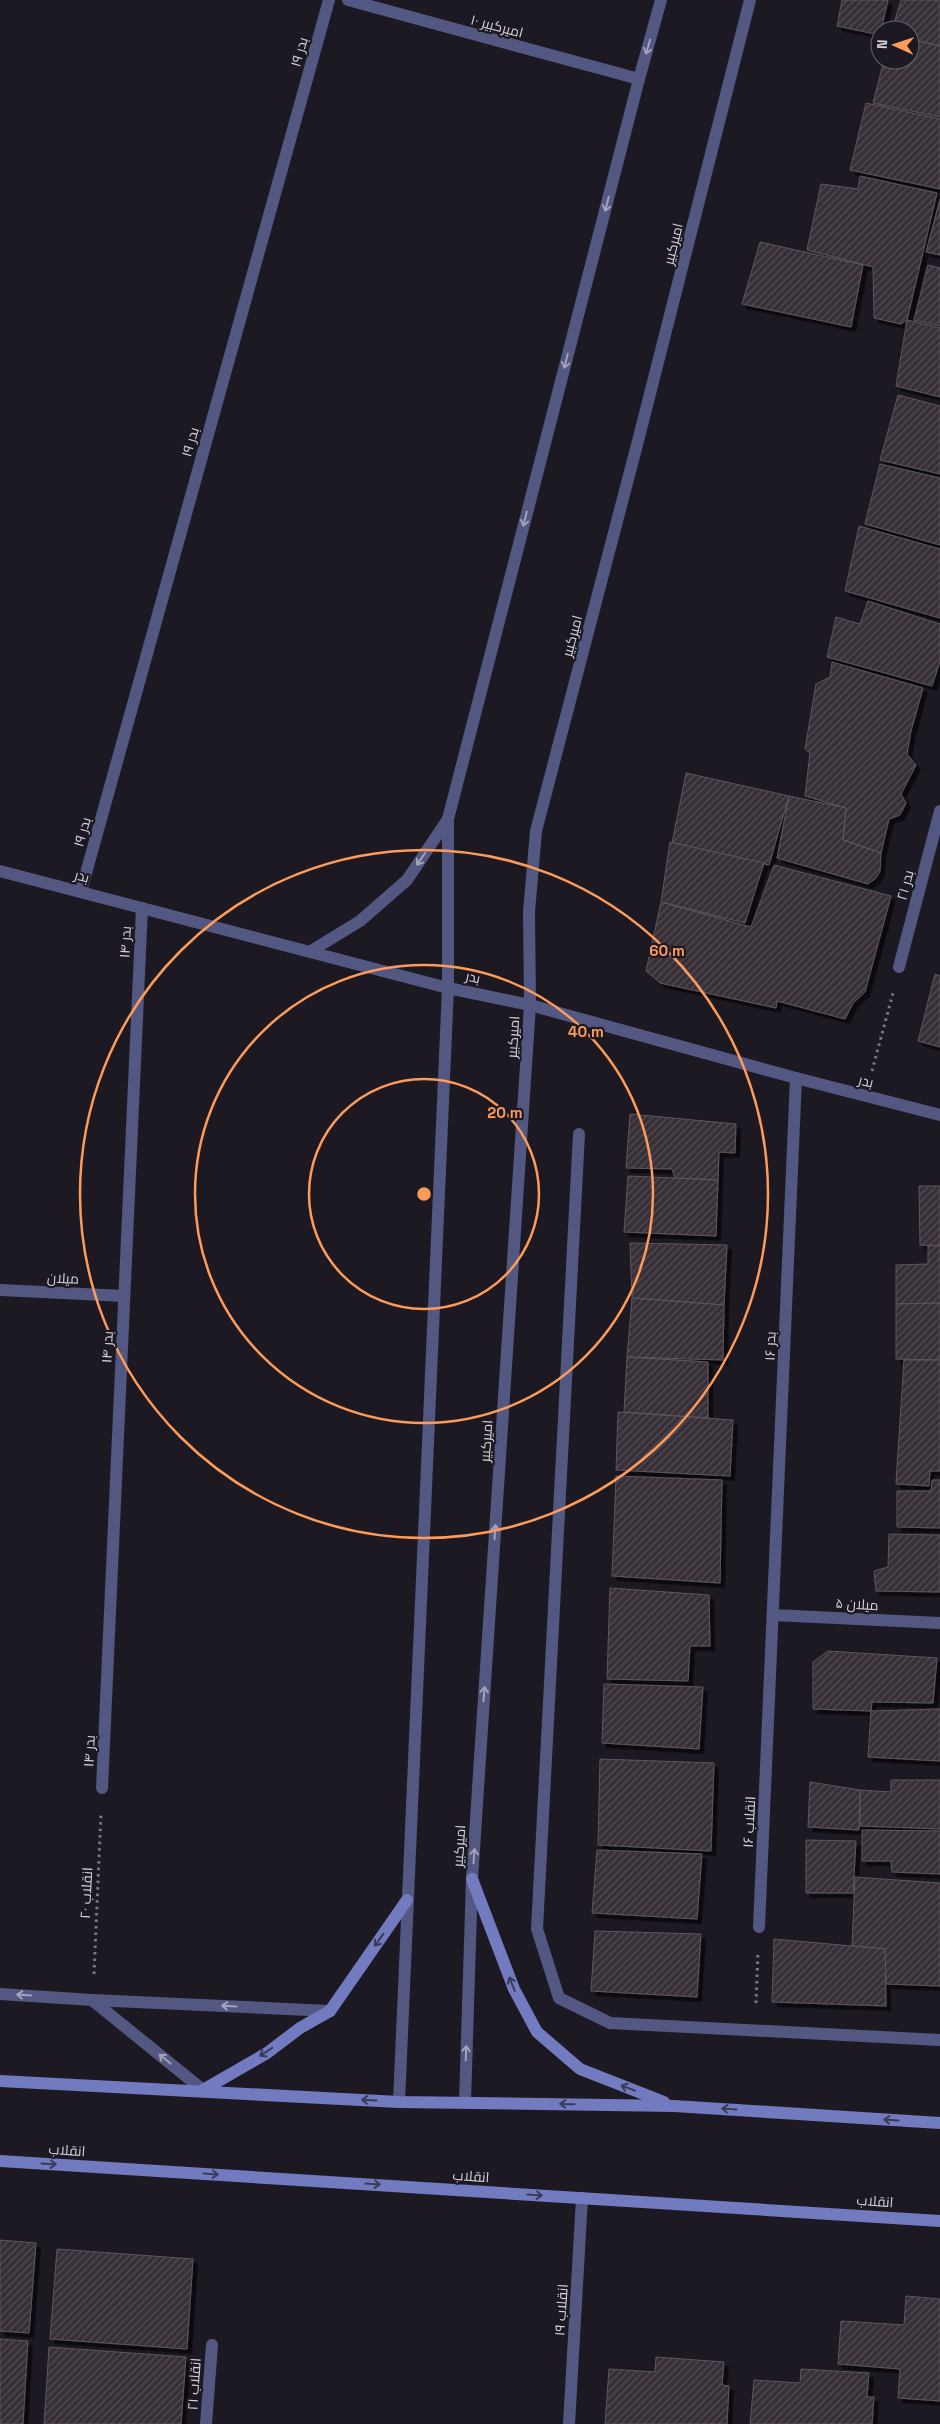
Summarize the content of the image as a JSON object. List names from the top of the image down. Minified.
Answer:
{"streets":{"main road":["انقلاب"],"street":["امیرکبیر ۱۰","بدر ۱۹","امیرکبیر","بدر","بدر ۲۱","بدر ۱۴","میلان","بدر ۱۶","میلان ۵","انقلاب ۱۶","انقلاب ۱۹","انقلاب ۲۱"],"path":["انقلاب ۲۰"]},"crossings":[["بدر ۱۹","بدر"],["امیرکبیر","بدر"],["بدر","بدر ۱۴"],["بدر","بدر ۱۶"],["بدر ۱۴","میلان"],["بدر ۱۴","انقلاب ۲۰"],["بدر ۱۶","میلان ۵"],["بدر ۱۶","انقلاب ۱۶"],["میلان ۵","انقلاب ۱۶"],["انقلاب","انقلاب ۱۹"]],"north":"left","rings":["60 m","40 m","20 m"]}
